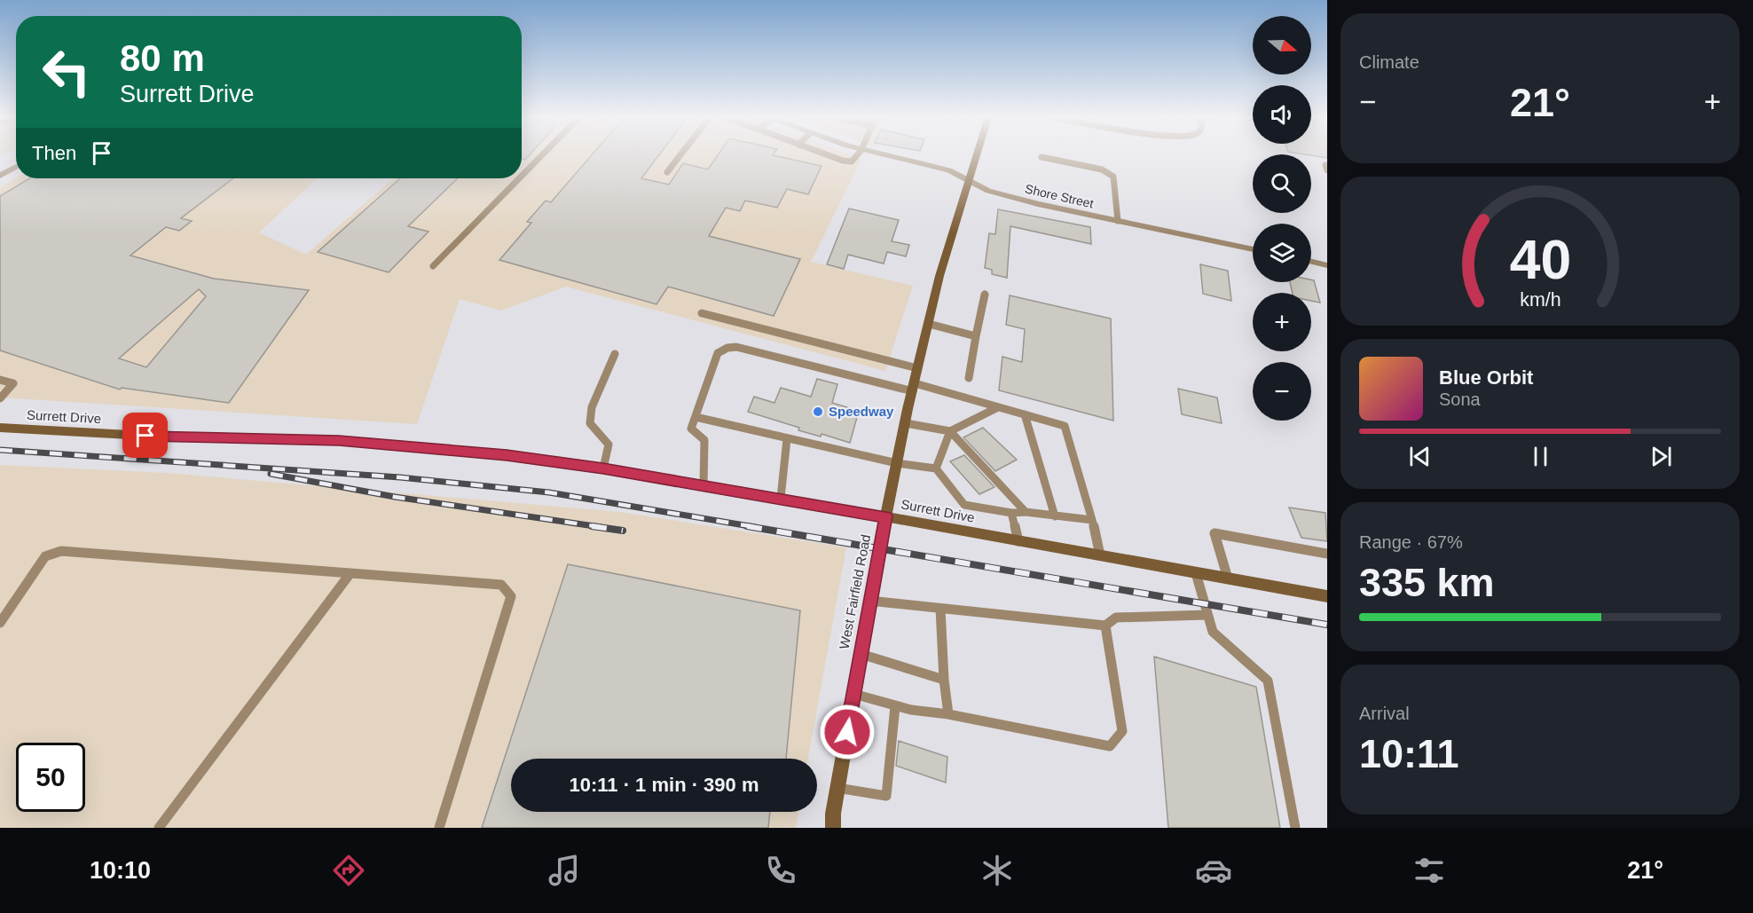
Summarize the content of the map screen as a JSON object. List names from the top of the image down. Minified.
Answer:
{"streets":{"street":["Shore Street","Surrett Drive","West Fairfield Road"]},"crossings":[["Shore Street","West Fairfield Road"],["Surrett Drive","West Fairfield Road"]],"places":["Speedway"],"north":"right","page":{"tile":["Climate",["Range · 67%","335 km"],["Arrival","10:11"]],"map_buttons":["+","−"],"turn":["80 m","Surrett Drive"],"heat":["−","21°","+"],"then":"Then","song":["Blue Orbit","Sona"],"limit":"50","trip":"10:11 · 1 min · 390 m","tabs":["10:10","21°"],"gauge":["40","km/h"]}}
